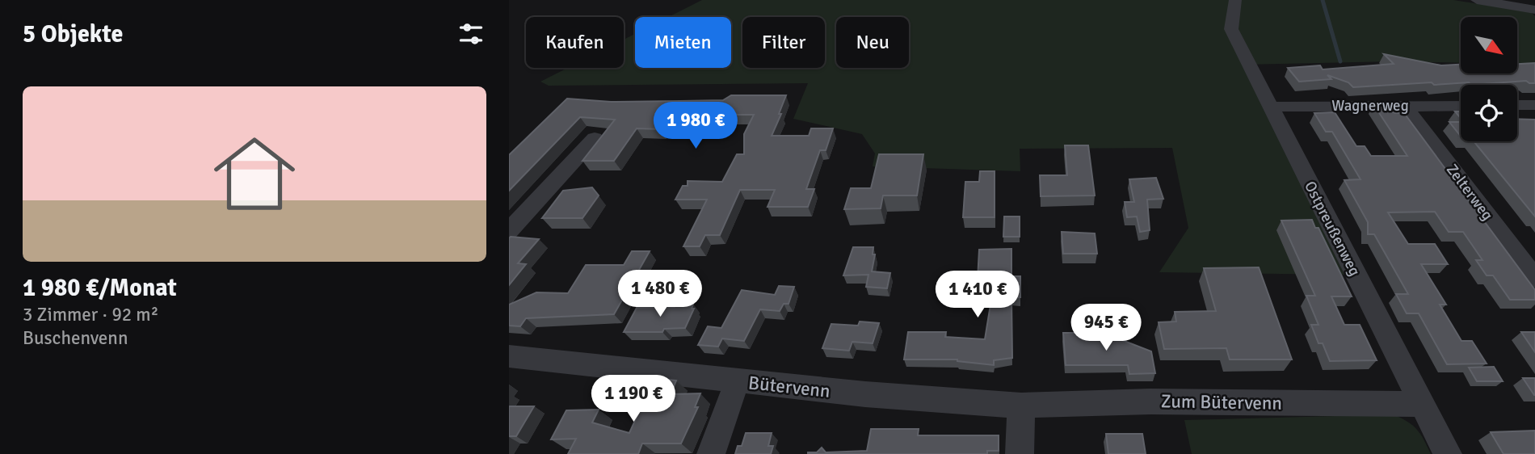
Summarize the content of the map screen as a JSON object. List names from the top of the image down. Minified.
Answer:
{"streets":{"street":["Wagnerweg","Zelterweg","Ostpreußenweg","Bütervenn","Zum Bütervenn"]},"crossings":[["Wagnerweg","Zelterweg"],["Wagnerweg","Ostpreußenweg"],["Ostpreußenweg","Zum Bütervenn"],["Bütervenn","Zum Bütervenn"]],"north":"bottom right","page":{"heading":"5 Objekte","chip":["Kaufen","Mieten","Filter","Neu"],"list":[{"name":"1 980 €/Monat","note":"3 Zimmer · 92 m² · Buschenvenn"}],"price":["1 980 €","1 480 €","1 410 €","945 €","1 190 €"]}}
